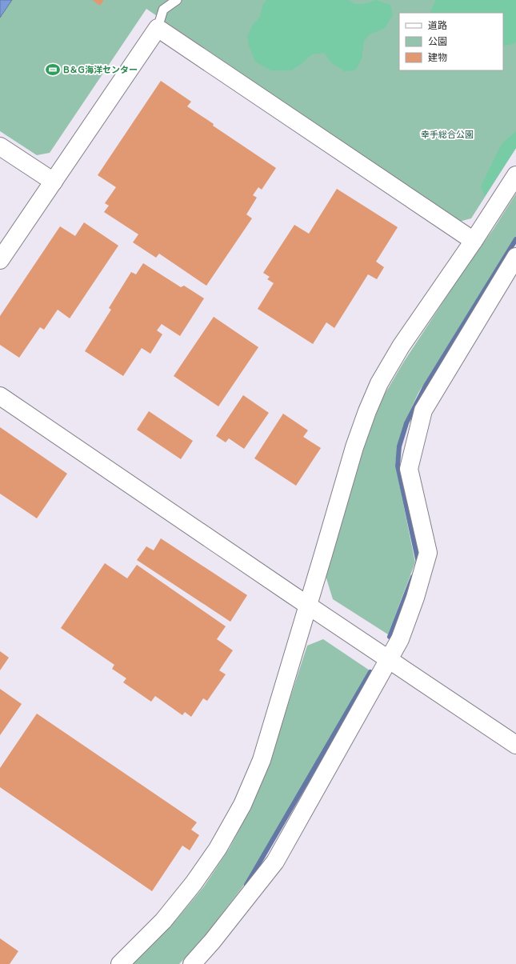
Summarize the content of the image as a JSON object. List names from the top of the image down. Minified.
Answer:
{"parks":["幸手総合公園"],"places":{"sports":["B＆G海洋センター"]},"legend":["道路","公園","建物"]}
